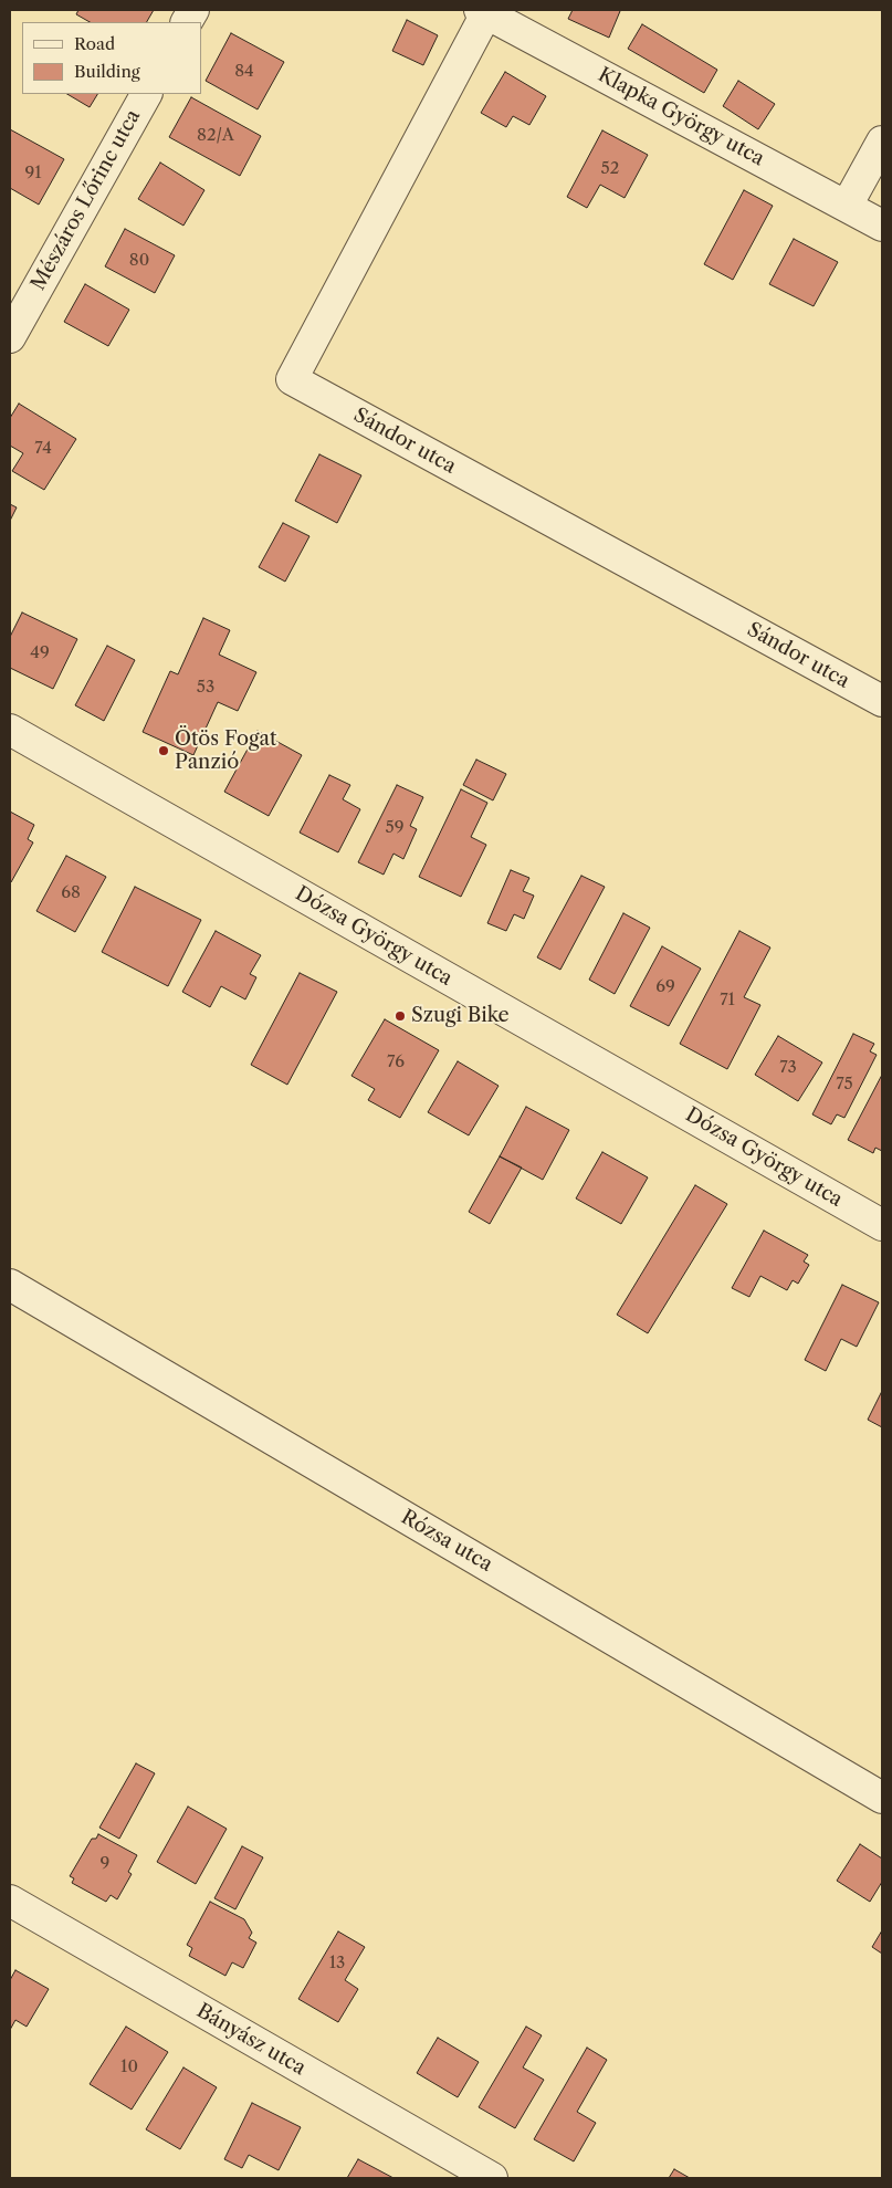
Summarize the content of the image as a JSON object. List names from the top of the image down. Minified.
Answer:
{"streets":{"street":["Klapka György utca","Mészáros Lőrinc utca","Sándor utca","Dózsa György utca","Rózsa utca","Bányász utca"]},"crossings":[["Klapka György utca","Sándor utca"]],"places":["Ötös Fogat Panzió","Szugi Bike"],"house_numbers":["84","82/A","52","91","80","74","49","53","59","68","69","71","76","73","75","9","13","10"],"legend":["Road","Building"]}
